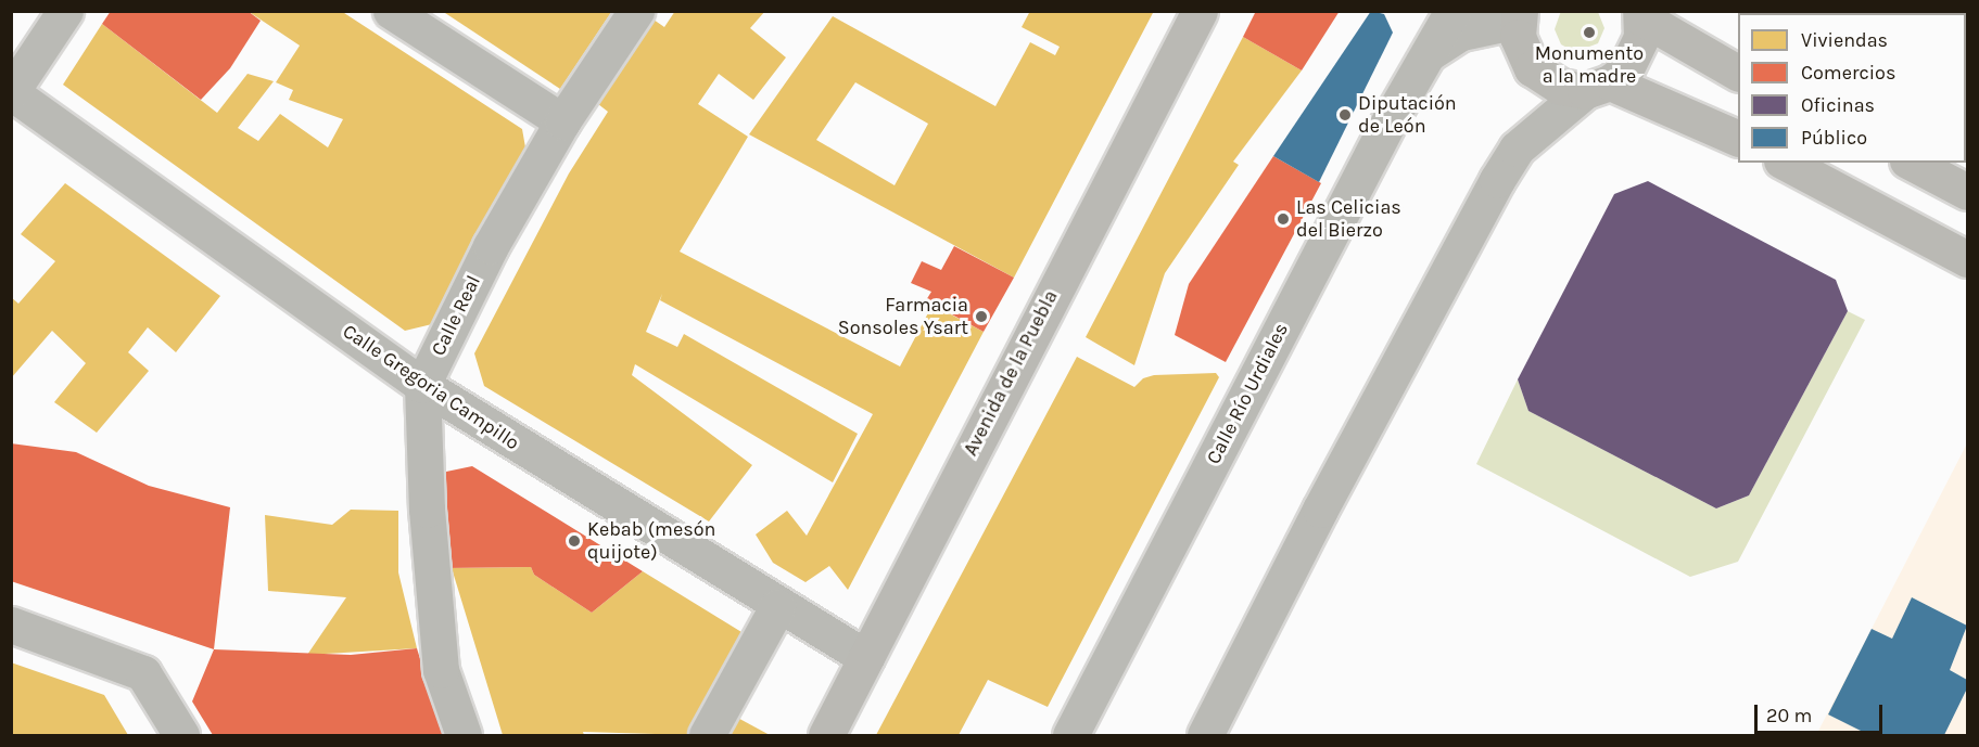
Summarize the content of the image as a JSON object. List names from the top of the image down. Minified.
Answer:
{"streets":{"street":["Calle Real","Avenida de la Puebla","Calle Gregoria Campillo","Calle Río Urdiales"]},"crossings":[["Calle Real","Calle Gregoria Campillo"],["Avenida de la Puebla","Calle Gregoria Campillo"]],"places":["Monumento a la madre","Diputación de León","Las Celicias del Bierzo","Farmacia Sonsoles Ysart","Kebab (mesón quijote)"],"legend":["Viviendas","Comercios","Oficinas","Público"],"scale_bar":"20 m"}
